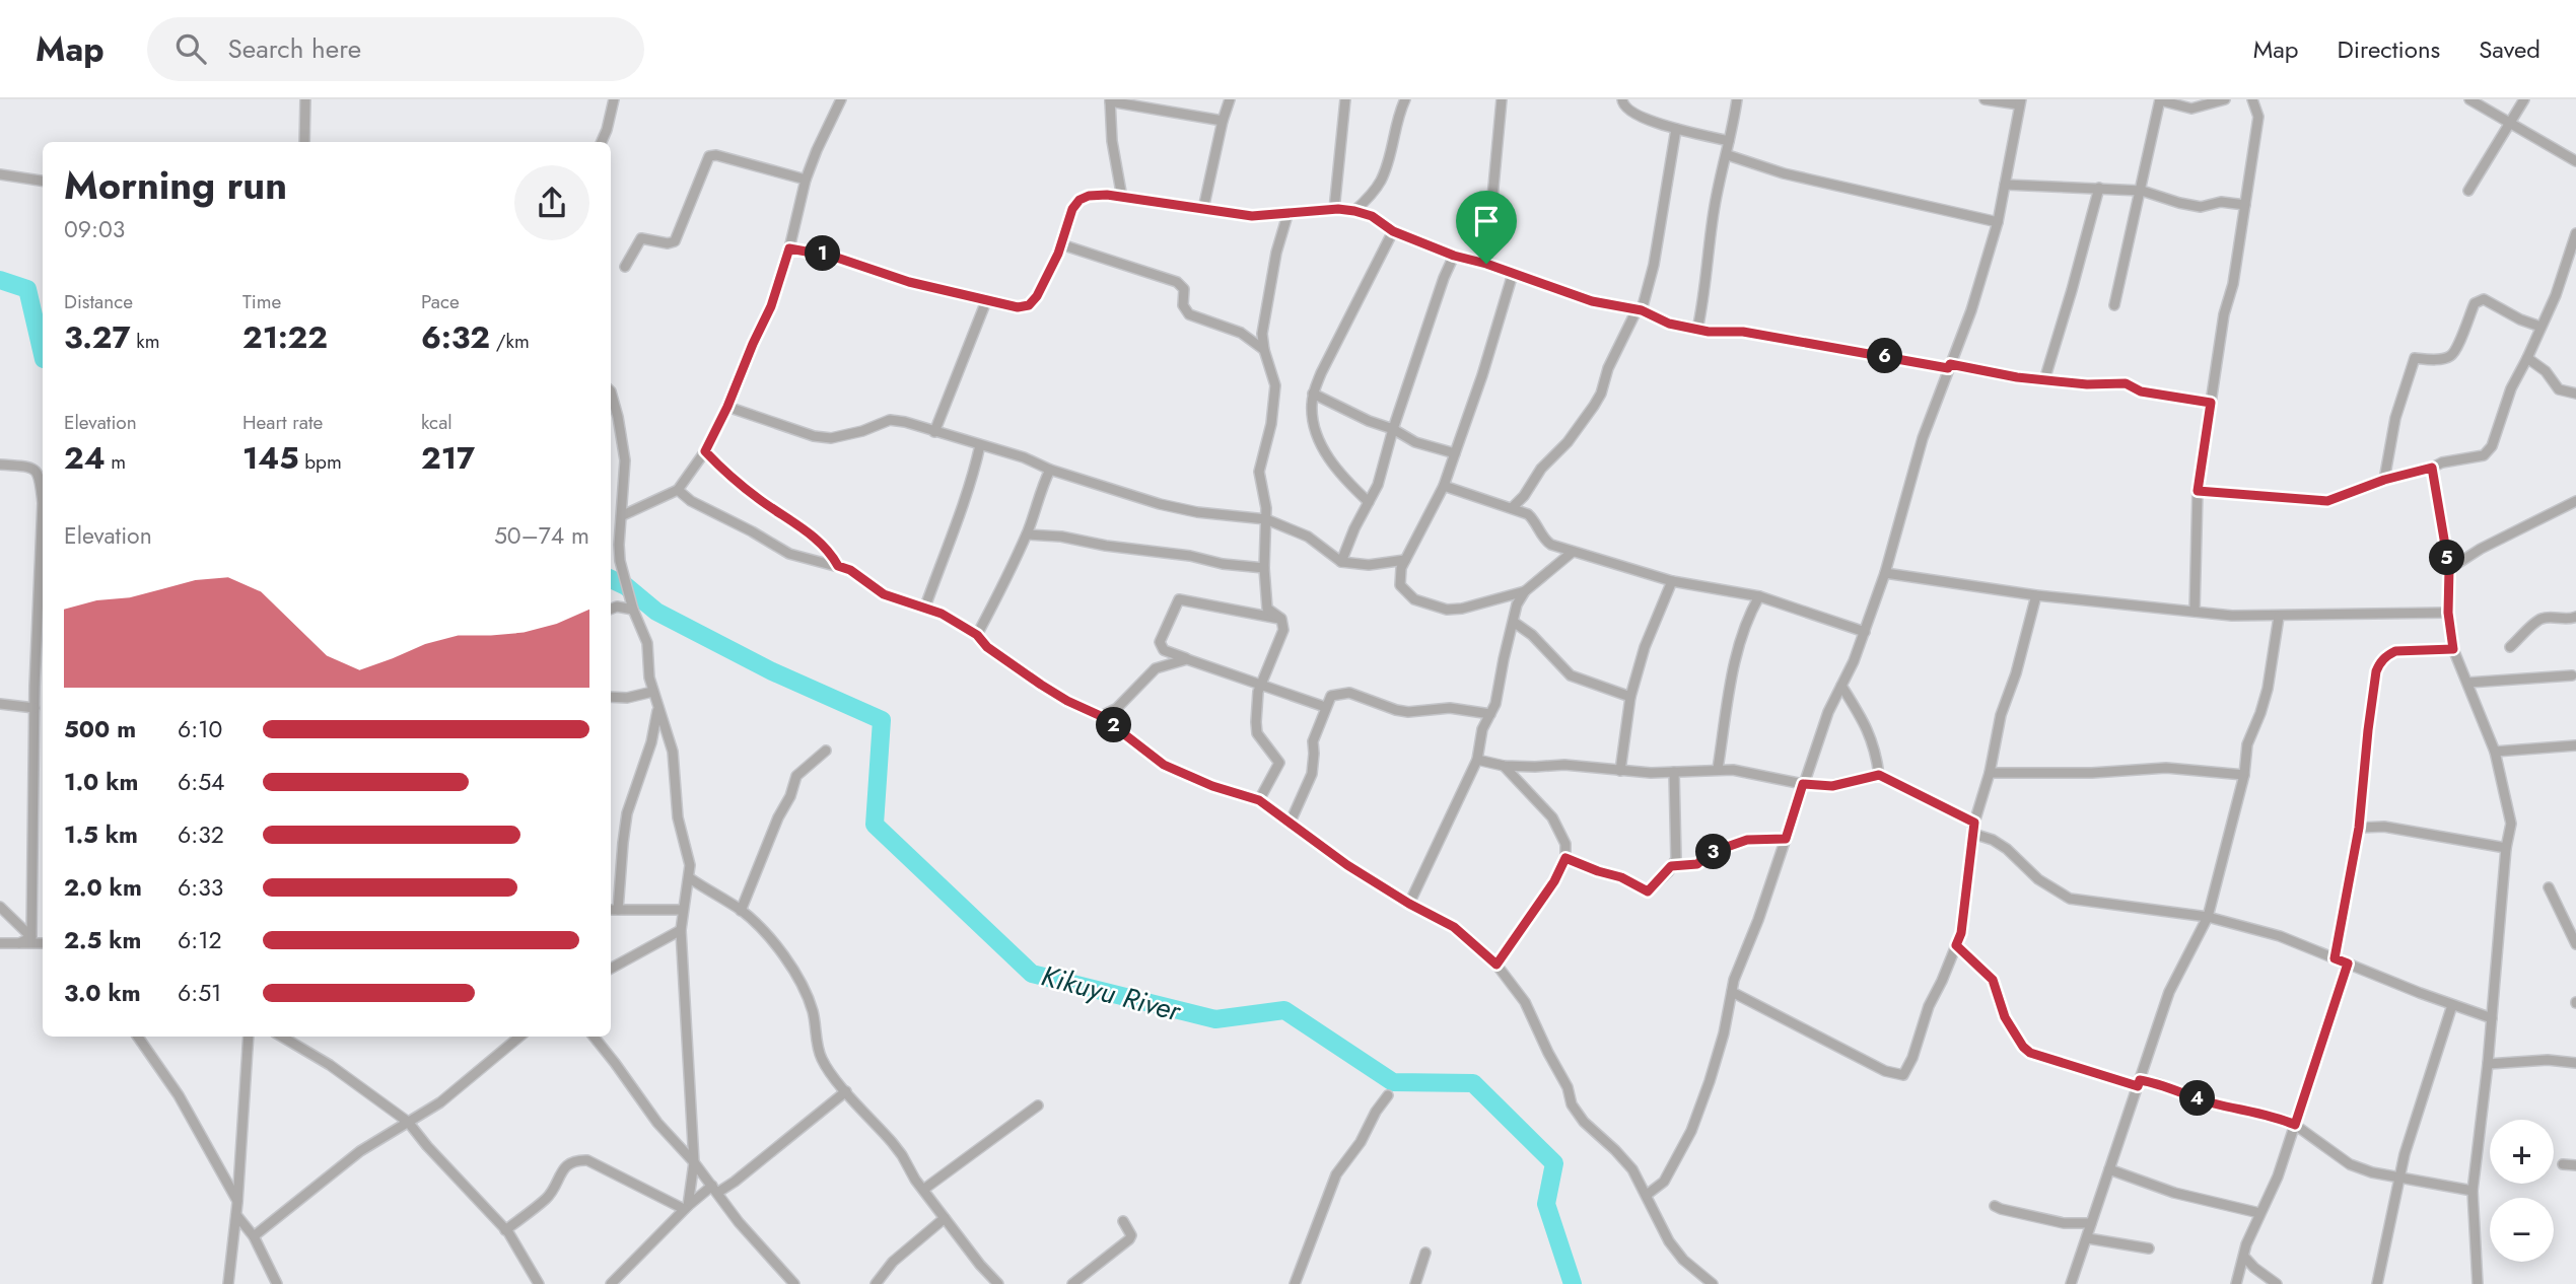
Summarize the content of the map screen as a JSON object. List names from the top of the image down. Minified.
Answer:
{"water":["Kikuyu River"],"page":{"header":"Map","search":"Search here","nav":["Map","Directions","Saved"],"heading":["Morning run","09:03"],"pins":["1","6","5","2","3","4"],"stats":[["Distance","3.27 km"],["Time","21:22"],["Pace","6:32 /km"],["Elevation","24 m"],["Heart rate","145 bpm"],["kcal","217"]],"chart":["Elevation","50–74 m"],"list":[{"name":"500 m","note":"6:10"},{"name":"1.0 km","note":"6:54"},{"name":"1.5 km","note":"6:32"},{"name":"2.0 km","note":"6:33"},{"name":"2.5 km","note":"6:12"},{"name":"3.0 km","note":"6:51"}],"map_buttons":["+","−"]}}
